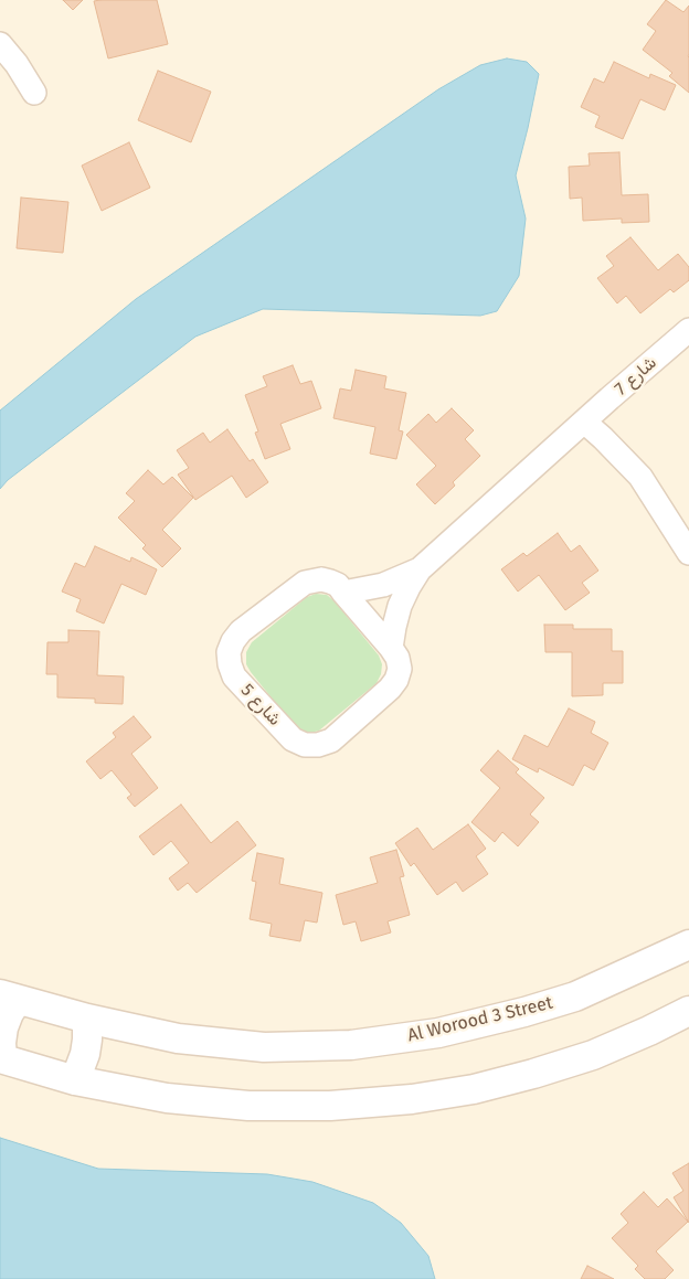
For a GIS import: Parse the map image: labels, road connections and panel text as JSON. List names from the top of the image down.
{
  "streets": {
    "street": ["شارع 7", "شارع 5", "Al Worood 3 Street"]
  },
  "crossings": [
    ["شارع 7", "شارع 5"]
  ]
}
